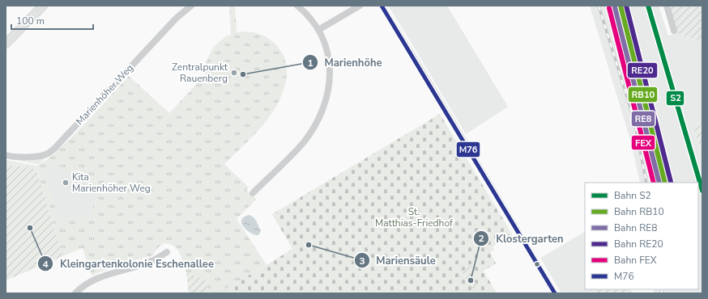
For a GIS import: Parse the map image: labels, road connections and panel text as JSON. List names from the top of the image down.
{
  "streets": {
    "street": ["Marienhöher Weg"]
  },
  "parks": ["St. Matthias-Friedhof"],
  "places": [
    "Zentralpunkt Rauenberg",
    "Marienhöhe",
    "Kita Marienhöher Weg",
    "Kleingartenkolonie Eschenallee",
    "Mariensäule",
    "Klostergarten"
  ],
  "lines": [
    "rail line S2",
    "rail line RB10",
    "rail line RE20",
    "transit line M76",
    "rail line RE8",
    "rail line FEX"
  ],
  "legend": [
    "Bahn S2",
    "Bahn RB10",
    "Bahn RE8",
    "Bahn RE20",
    "Bahn FEX",
    "M76"
  ],
  "scale_bar": "100 m"
}
